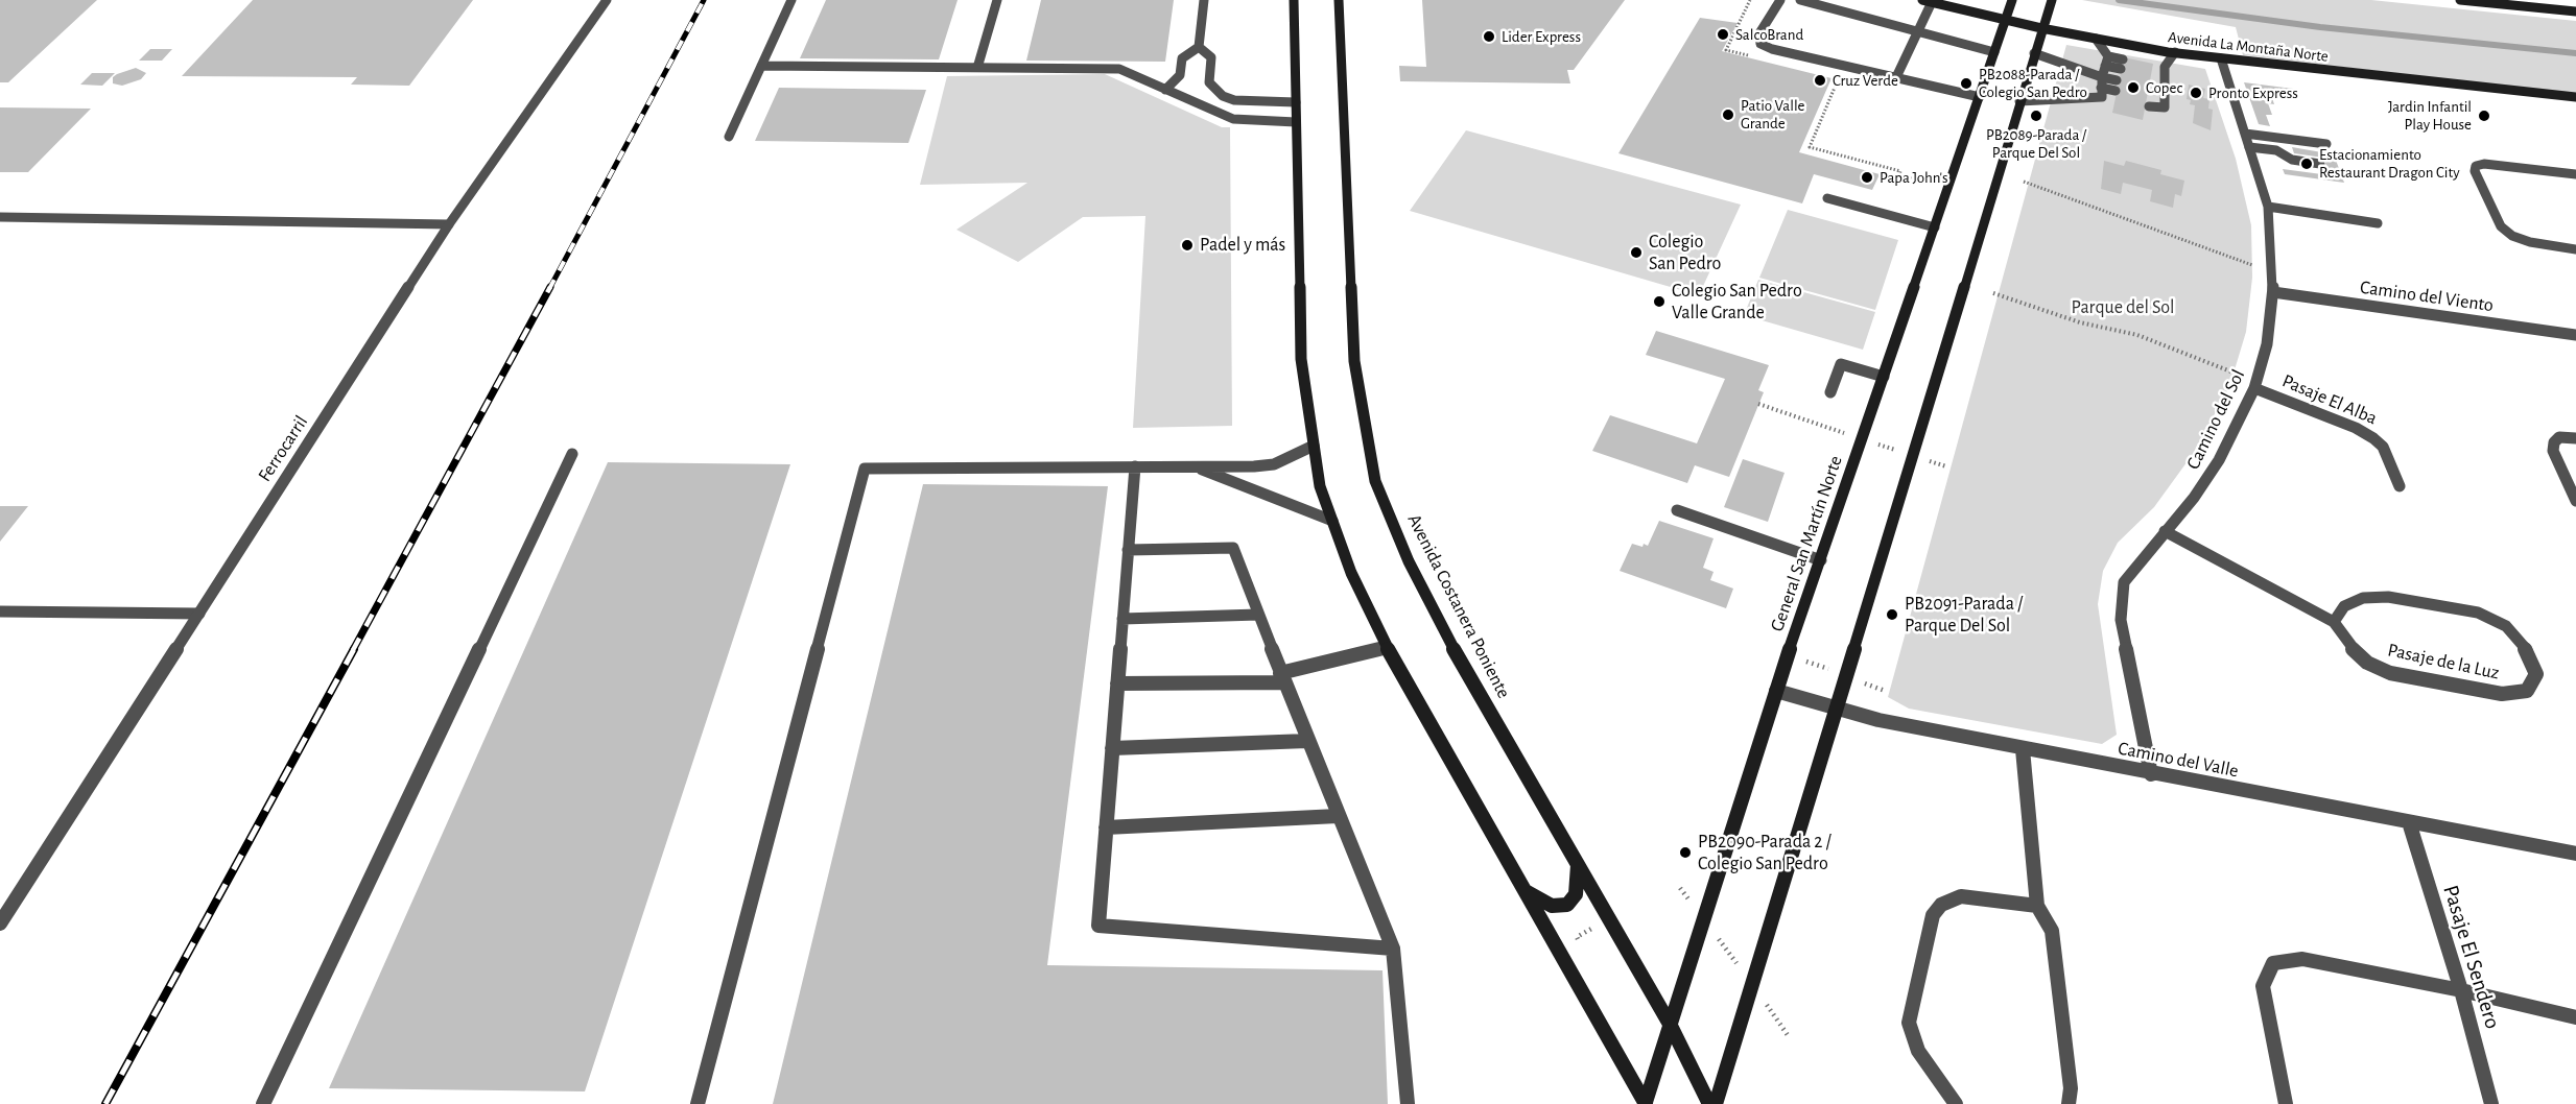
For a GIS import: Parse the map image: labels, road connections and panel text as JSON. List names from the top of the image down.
{
  "streets": {
    "street": [
      "Avenida La Montaña Norte",
      "Camino del Viento",
      "Pasaje El Alba",
      "Camino del Sol",
      "Ferrocarril",
      "General San Martín Norte",
      "Avenida Costanera Poniente",
      "Pasaje de la Luz",
      "Camino del Valle",
      "Pasaje El Sendero"
    ]
  },
  "crossings": [
    ["Avenida La Montaña Norte", "Camino del Sol"],
    ["Avenida La Montaña Norte", "General San Martín Norte"],
    ["Camino del Viento", "Camino del Sol"],
    ["Pasaje El Alba", "Camino del Sol"],
    ["Camino del Sol", "Pasaje de la Luz"],
    ["Camino del Sol", "Camino del Valle"],
    ["General San Martín Norte", "Avenida Costanera Poniente"],
    ["General San Martín Norte", "Camino del Valle"],
    ["Camino del Valle", "Pasaje El Sendero"]
  ],
  "parks": ["Parque del Sol"],
  "places": [
    "SalcoBrand",
    "Lider Express",
    "Cruz Verde",
    "PB2088-Parada / Colegio San Pedro",
    "Copec",
    "Pronto Express",
    "Patio Valle Grande",
    "PB2089-Parada / Parque Del Sol",
    "Jardin Infantil Play House",
    "Estacionamiento Restaurant Dragon City",
    "Papa John's",
    "Padel y más",
    "Colegio San Pedro",
    "Colegio San Pedro Valle Grande",
    "PB2091-Parada / Parque Del Sol",
    "PB2090-Parada 2 / Colegio San Pedro"
  ]
}
